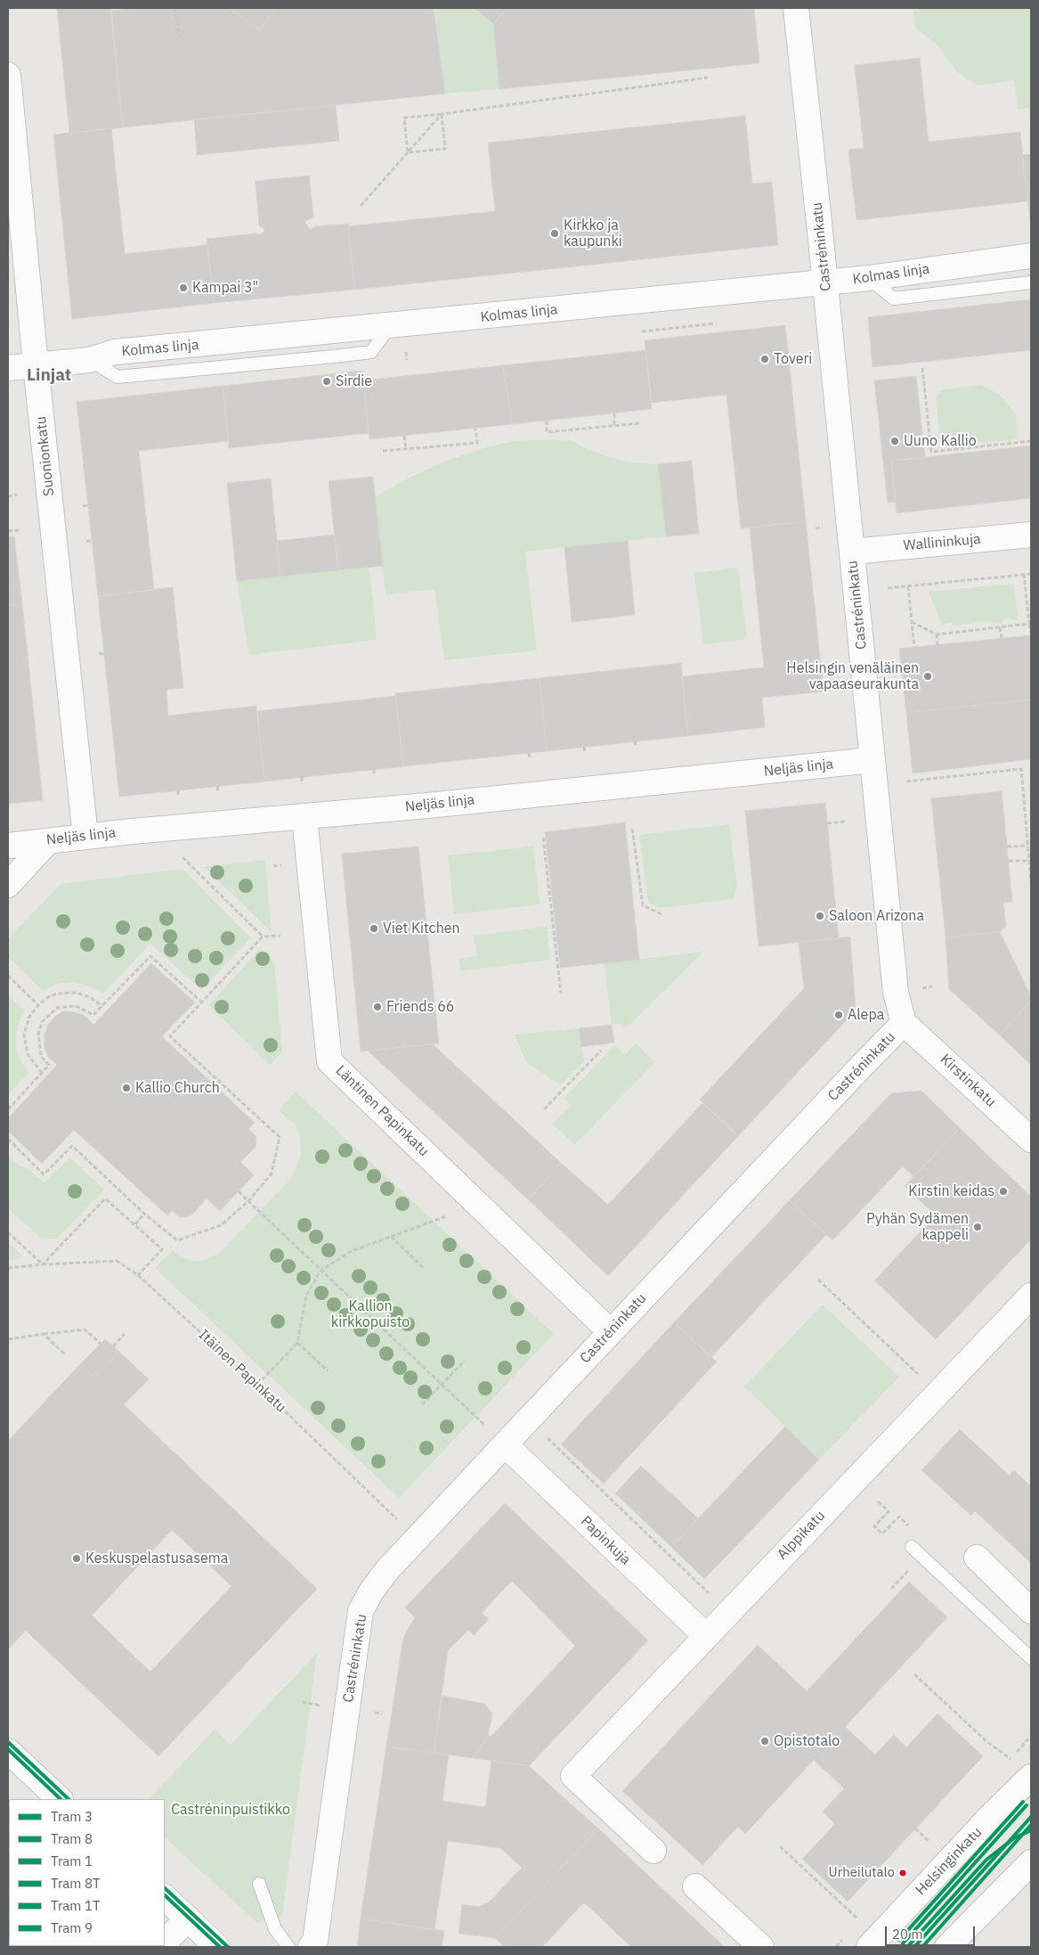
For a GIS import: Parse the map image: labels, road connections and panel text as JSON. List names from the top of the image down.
{
  "streets": {
    "street": [
      "Castréninkatu",
      "Kolmas linja",
      "Suonionkatu",
      "Wallininkuja",
      "Neljäs linja",
      "Kirstinkatu",
      "Läntinen Papinkatu",
      "Alppikatu",
      "Papinkuja",
      "Helsinginkatu"
    ],
    "path": ["Itäinen Papinkatu"]
  },
  "crossings": [
    ["Castréninkatu", "Kolmas linja"],
    ["Castréninkatu", "Wallininkuja"],
    ["Castréninkatu", "Neljäs linja"],
    ["Castréninkatu", "Kirstinkatu"],
    ["Castréninkatu", "Läntinen Papinkatu"],
    ["Castréninkatu", "Itäinen Papinkatu"],
    ["Castréninkatu", "Papinkuja"],
    ["Kolmas linja", "Suonionkatu"],
    ["Suonionkatu", "Neljäs linja"],
    ["Neljäs linja", "Läntinen Papinkatu"],
    ["Alppikatu", "Papinkuja"]
  ],
  "districts": ["Linjat"],
  "parks": ["Kallion kirkkopuisto", "Castréninpuistikko"],
  "places": [
    "Kirkko ja kaupunki",
    "Kampai 3\"",
    "Toveri",
    "Sirdie",
    "Uuno Kallio",
    "Helsingin venäläinen vapaaseurakunta",
    "Saloon Arizona",
    "Viet Kitchen",
    "Friends 66",
    "Alepa",
    "Kallio Church",
    "Kirstin keidas",
    "Pyhän Sydämen kappeli",
    "Keskuspelastusasema",
    "Opistotalo",
    "Urheilutalo"
  ],
  "lines": [
    "tram line 3",
    "tram line 9",
    "tram line 1T",
    "tram line 1",
    "tram line 8",
    "tram line 8T"
  ],
  "legend": [
    "Tram 3",
    "Tram 8",
    "Tram 1",
    "Tram 8T",
    "Tram 1T",
    "Tram 9"
  ],
  "scale_bar": "20 m"
}
